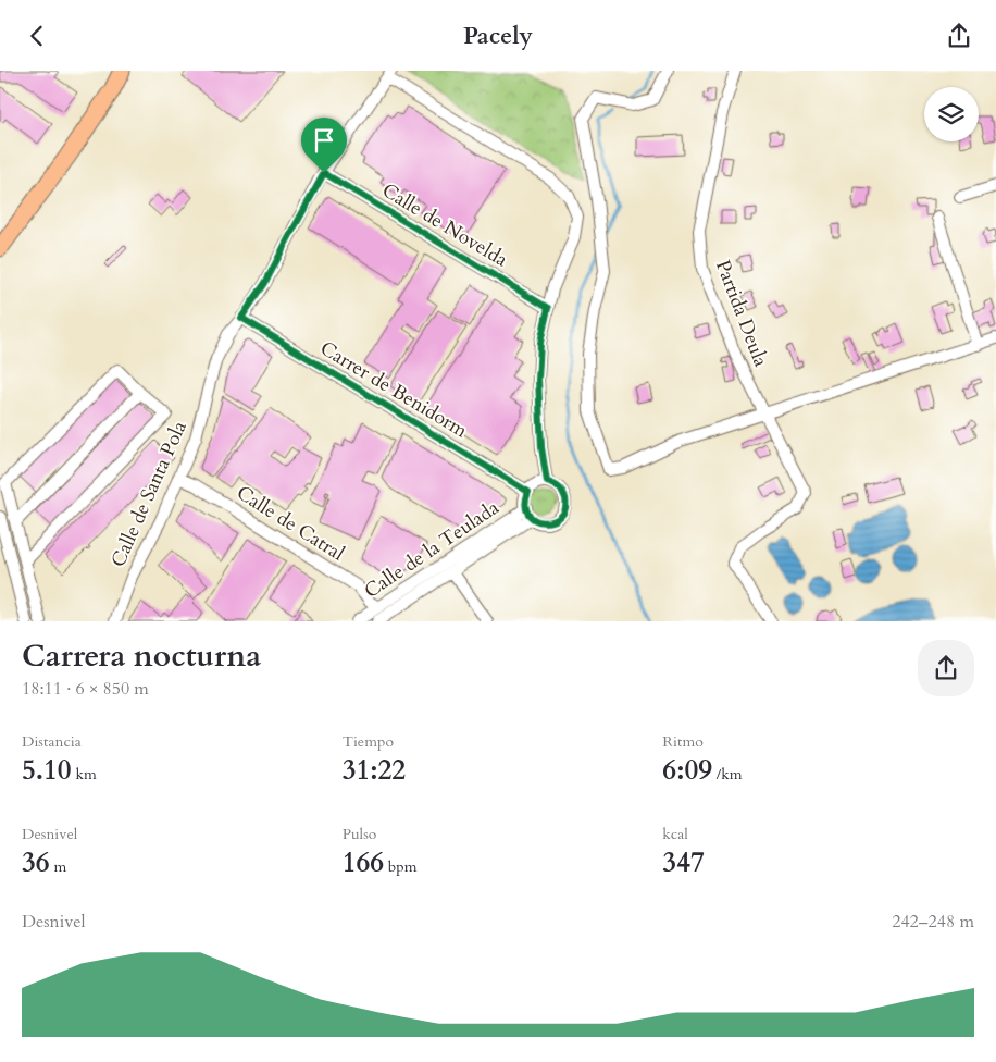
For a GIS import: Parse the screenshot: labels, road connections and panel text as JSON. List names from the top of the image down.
{
  "streets": {
    "street": [
      "Calle de Novelda",
      "Partida Deula",
      "Carrer de Benidorm",
      "Calle de Santa Pola",
      "Calle de Catral",
      "Calle de la Teulada"
    ]
  },
  "crossings": [
    ["Calle de Novelda", "Calle de Santa Pola"],
    ["Carrer de Benidorm", "Calle de Santa Pola"],
    ["Carrer de Benidorm", "Calle de la Teulada"],
    ["Calle de Santa Pola", "Calle de Catral"],
    ["Calle de Catral", "Calle de la Teulada"]
  ],
  "page": {
    "header": "Pacely",
    "heading": ["Carrera nocturna", "18:11 · 6 × 850 m"],
    "stats": [
      ["Distancia", "5.10 km"],
      ["Tiempo", "31:22"],
      ["Ritmo", "6:09 /km"],
      ["Desnivel", "36 m"],
      ["Pulso", "166 bpm"],
      ["kcal", "347"]
    ],
    "chart": ["Desnivel", "242–248 m"]
  }
}
